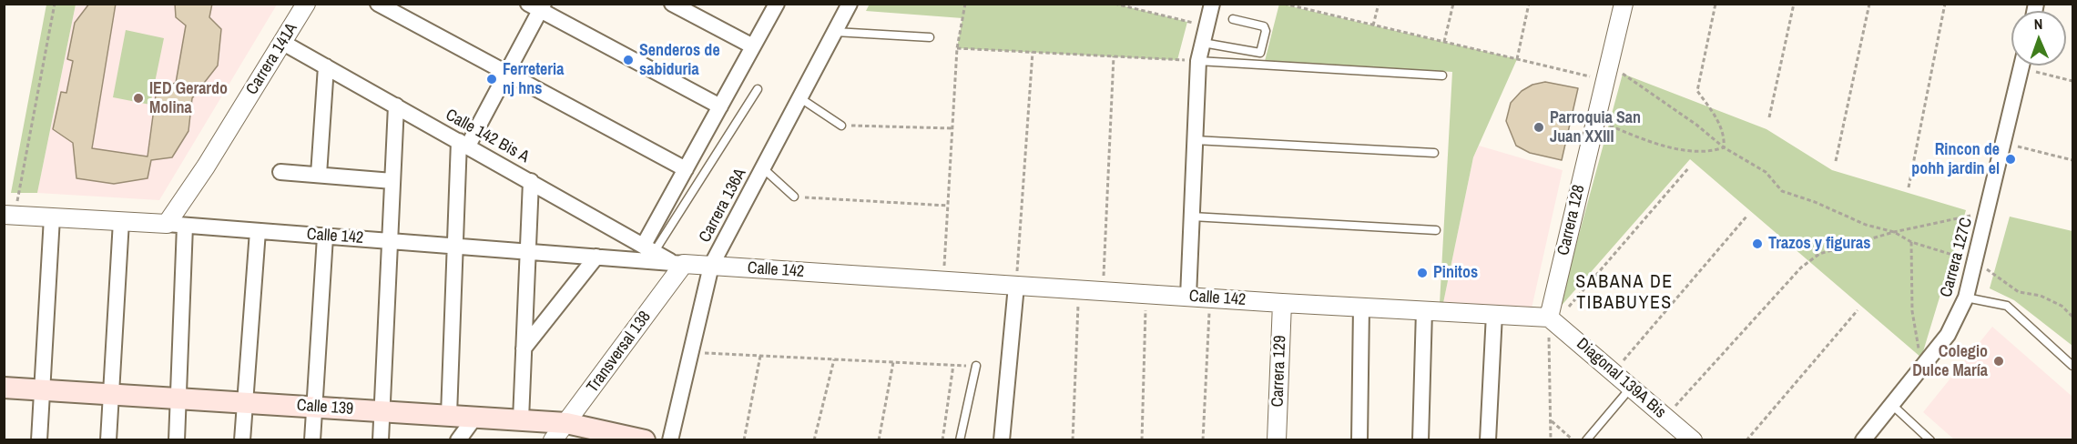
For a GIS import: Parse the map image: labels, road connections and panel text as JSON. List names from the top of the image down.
{
  "streets": {
    "main road": ["Calle 139"],
    "street": [
      "Carrera 141A",
      "Calle 142 Bis A",
      "Carrera 136A",
      "Carrera 128",
      "Calle 142",
      "Carrera 127C",
      "Transversal 138",
      "Carrera 129",
      "Diagonal 139A Bis"
    ]
  },
  "crossings": [
    ["Carrera 141A", "Calle 142 Bis A"],
    ["Carrera 141A", "Calle 142"],
    ["Calle 142 Bis A", "Calle 142"],
    ["Calle 142 Bis A", "Transversal 138"],
    ["Carrera 136A", "Calle 142"],
    ["Carrera 128", "Calle 142"],
    ["Carrera 128", "Diagonal 139A Bis"],
    ["Calle 142", "Transversal 138"],
    ["Calle 142", "Carrera 129"],
    ["Calle 142", "Diagonal 139A Bis"],
    ["Transversal 138", "Calle 139"]
  ],
  "districts": ["SABANA DE TIBABUYES"],
  "places": [
    "Senderos de sabiduria",
    "Ferreteria nj hns",
    "IED Gerardo Molina",
    "Parroquia San Juan XXIII",
    "Rincon de pohh jardin el",
    "Trazos y figuras",
    "Pinitos",
    "Colegio Dulce María"
  ],
  "north": "top"
}
